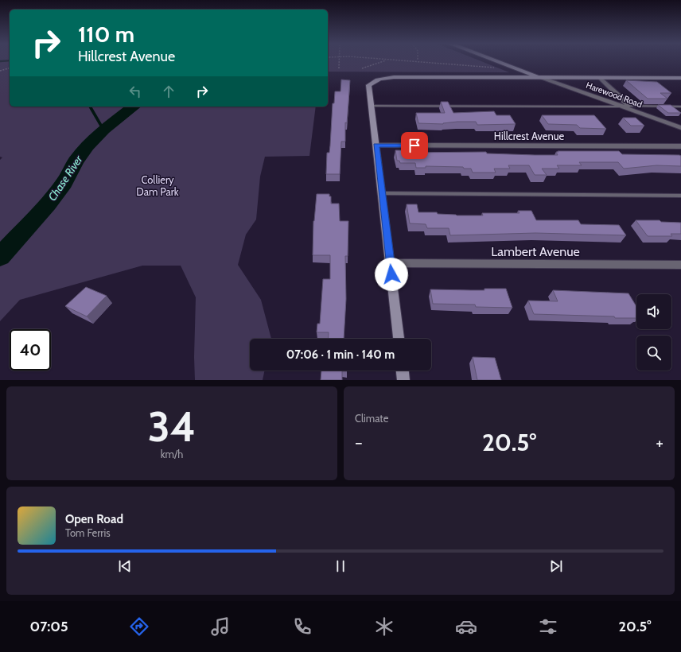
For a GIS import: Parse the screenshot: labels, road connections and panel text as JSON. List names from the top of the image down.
{
  "streets": {
    "street": ["Harewood Road", "Hillcrest Avenue", "Lambert Avenue"]
  },
  "water": ["Chase River"],
  "parks": ["Colliery Dam Park"],
  "page": {
    "turn": ["110 m", "Hillcrest Avenue"],
    "limit": "40",
    "trip": "07:06 · 1 min · 140 m",
    "tile": [
      ["34", "km/h"],
      "Climate"
    ],
    "heat": ["−", "20.5°", "+"],
    "song": ["Open Road", "Tom Ferris"],
    "tabs": ["07:05", "20.5°"]
  }
}
